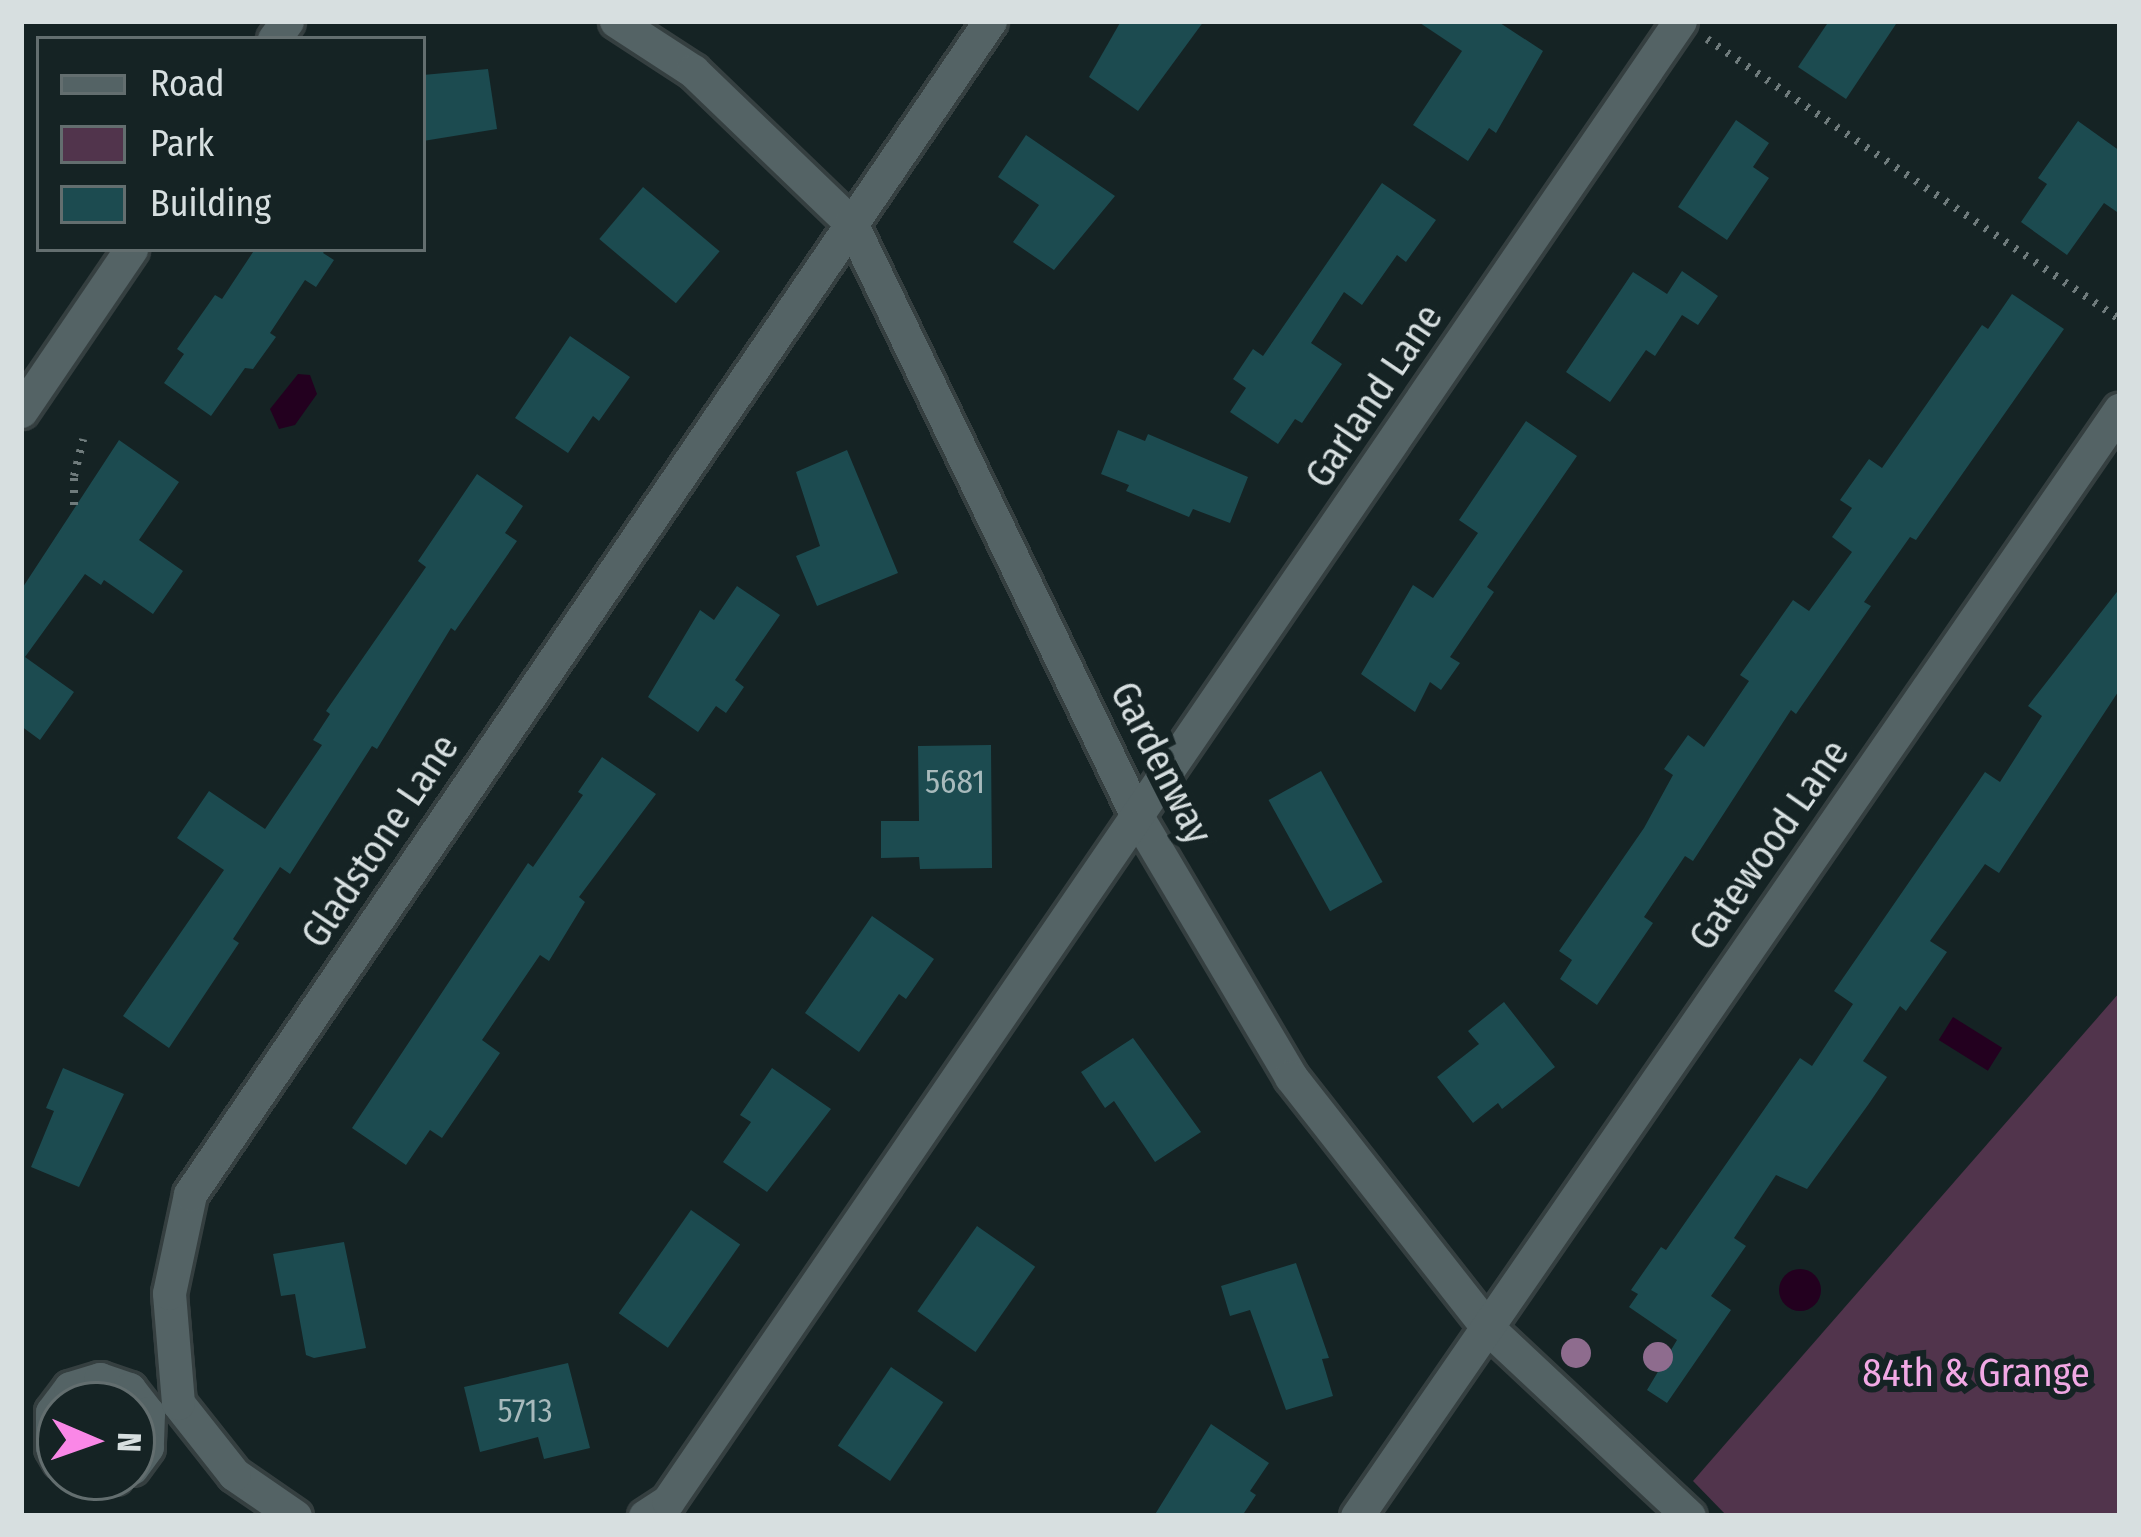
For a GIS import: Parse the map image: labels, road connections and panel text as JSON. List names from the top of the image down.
{
  "streets": {
    "street": [
      "Garland Lane",
      "Gardenway",
      "Gladstone Lane",
      "Gatewood Lane"
    ]
  },
  "crossings": [
    ["Garland Lane", "Gardenway"],
    ["Gardenway", "Gladstone Lane"],
    ["Gardenway", "Gatewood Lane"]
  ],
  "parks": ["84th & Grange"],
  "house_numbers": ["5681", "5713"],
  "legend": ["Road", "Park", "Building"],
  "north": "right"
}
